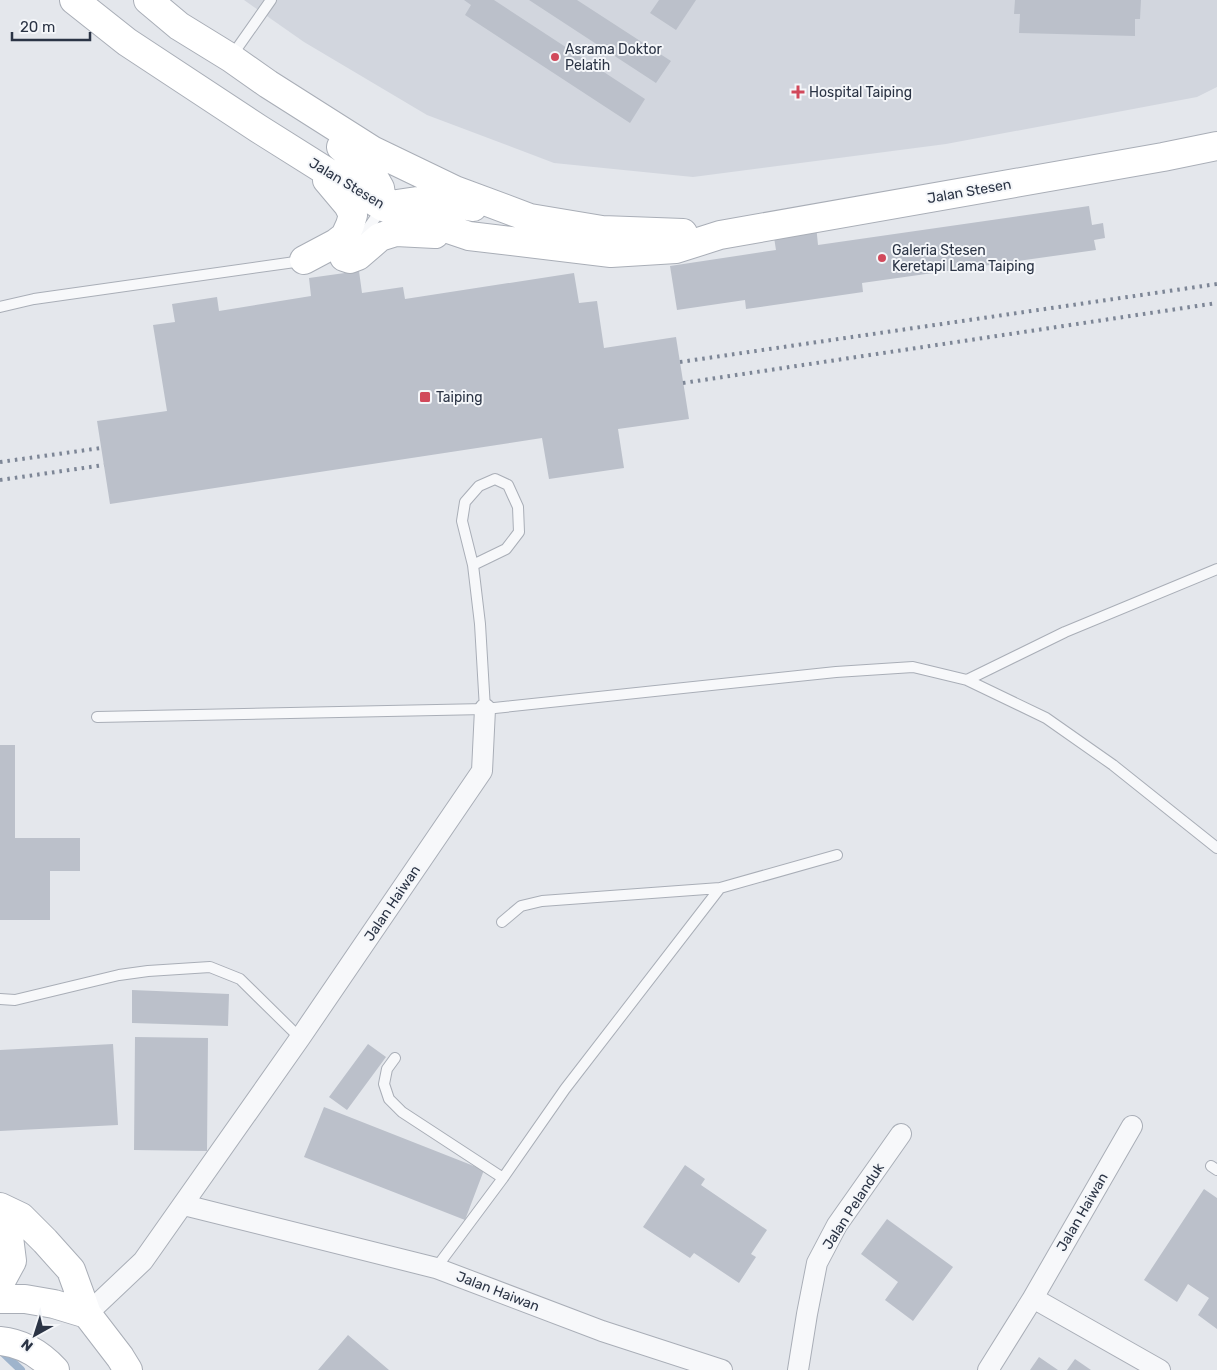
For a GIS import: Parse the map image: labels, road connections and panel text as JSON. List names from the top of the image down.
{
  "streets": {
    "main road": ["Jalan Stesen"],
    "street": ["Jalan Haiwan", "Jalan Pelanduk"]
  },
  "places": {
    "other": ["Asrama Doktor Pelatih", "Galeria Stesen Keretapi Lama Taiping"],
    "health": ["Hospital Taiping"],
    "transit": ["Taiping"]
  },
  "scale_bar": "20 m",
  "north": "bottom left"
}
